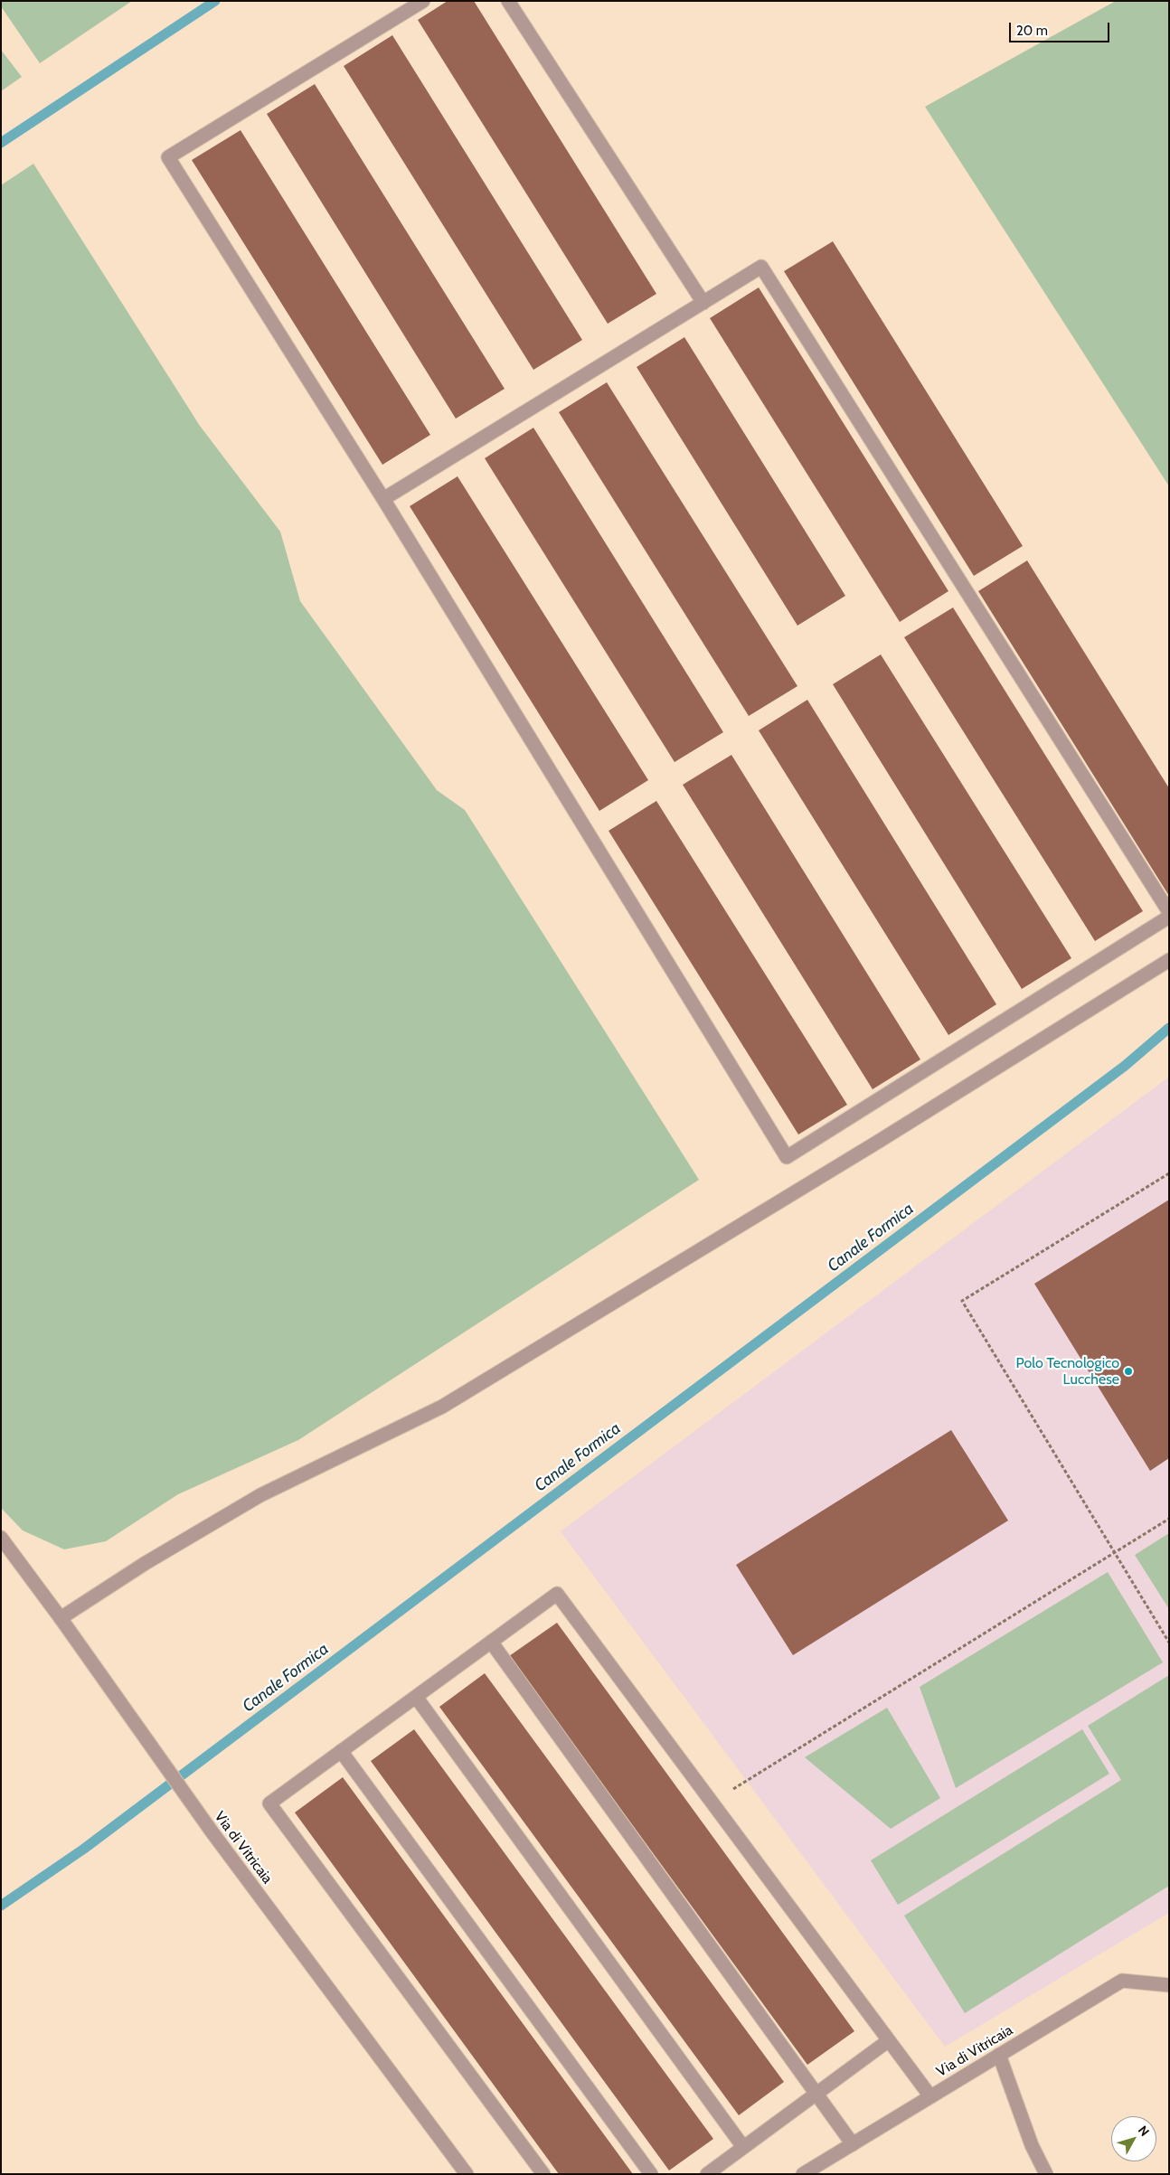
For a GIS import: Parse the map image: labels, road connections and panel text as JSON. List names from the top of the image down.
{
  "streets": {
    "street": ["Via di Vitricaia"]
  },
  "water": ["Canale Formica"],
  "places": ["Polo Tecnologico Lucchese"],
  "scale_bar": "20 m",
  "north": "top right"
}
